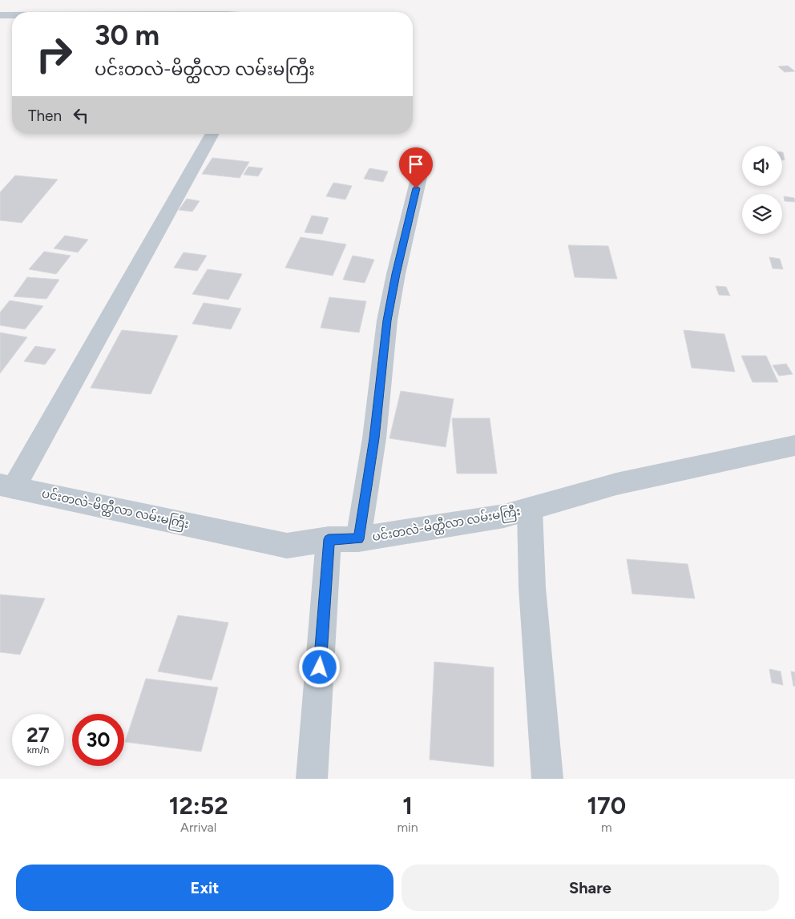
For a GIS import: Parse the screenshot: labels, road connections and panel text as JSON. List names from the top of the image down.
{
  "streets": {
    "street": ["ပင်းတလဲ-မိတ္ထီလာ လမ်းမကြီး"]
  },
  "page": {
    "turn": ["30 m", "ပင်းတလဲ-မိတ္ထီလာ လမ်းမကြီး"],
    "then": "Then",
    "speed": "27 km/h",
    "limit": "30",
    "eta": [
      "12:52",
      "Arrival",
      "1",
      "min",
      "170",
      "m"
    ],
    "buttons": ["Exit", "Share"]
  }
}
